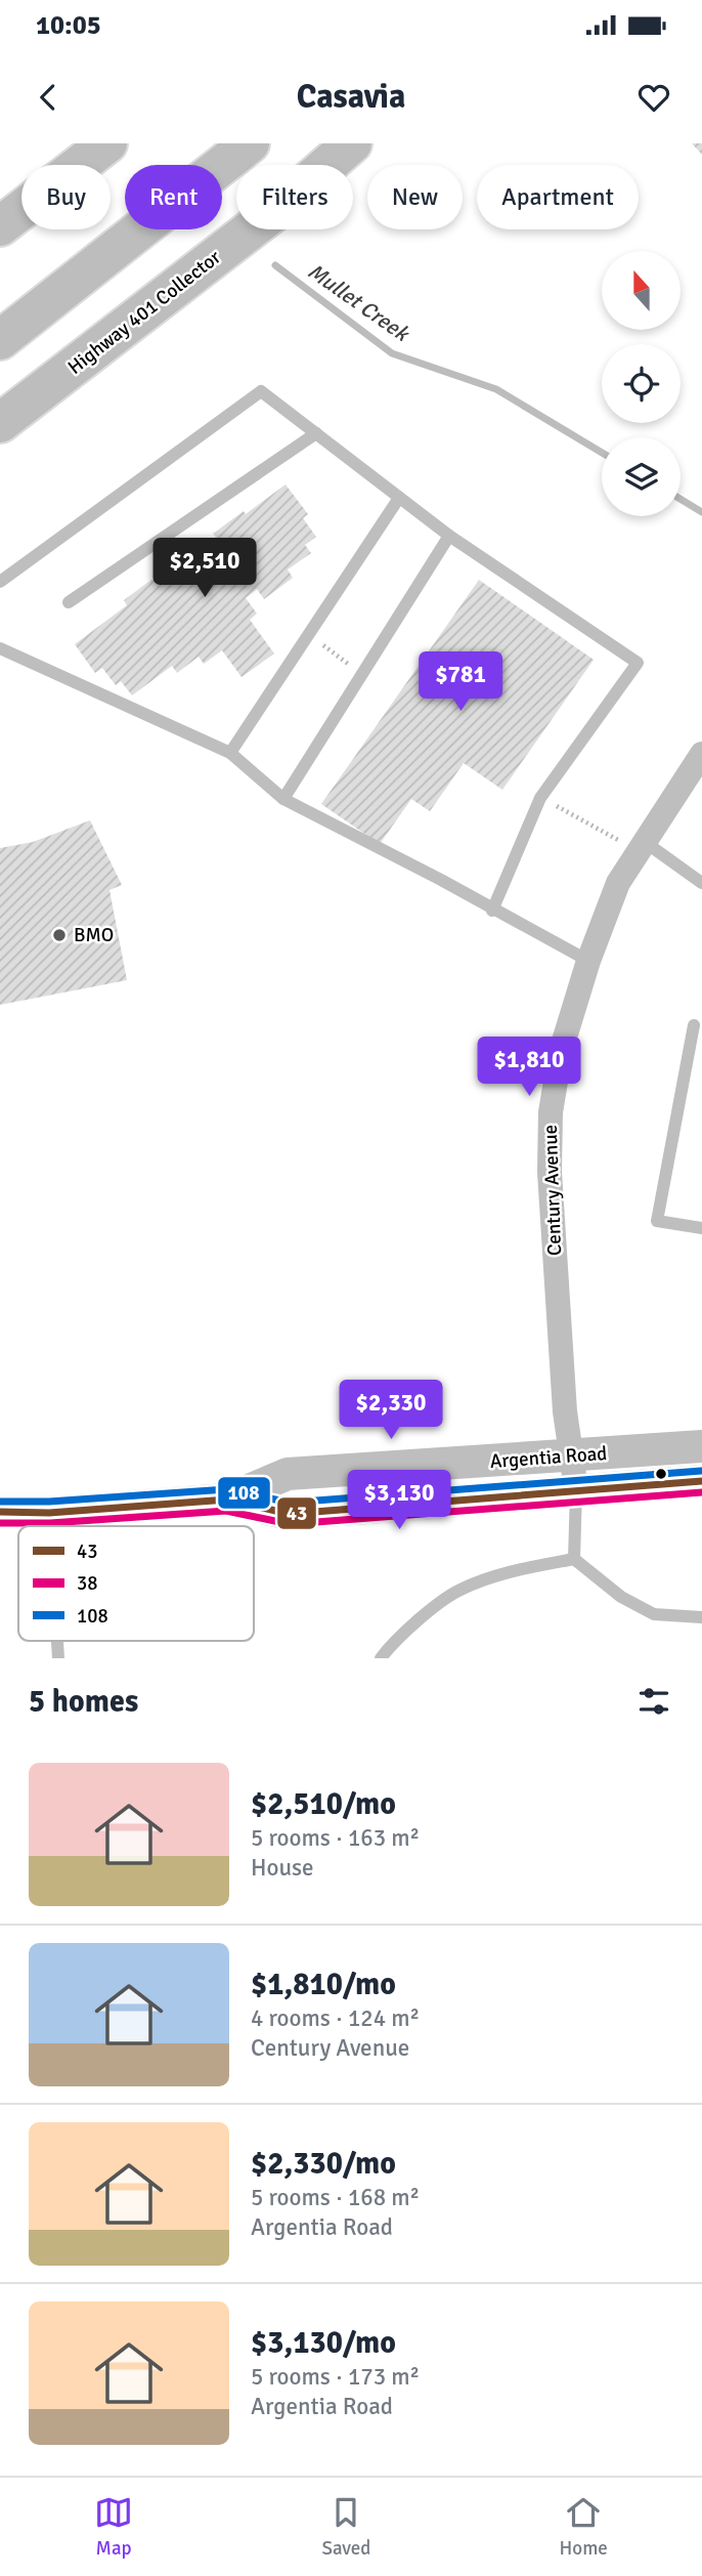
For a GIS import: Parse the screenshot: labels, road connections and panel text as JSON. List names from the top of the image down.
{
  "streets": {
    "highway": ["Highway 401 Collector"],
    "street": ["Century Avenue", "Argentia Road"]
  },
  "crossings": [
    ["Century Avenue", "Argentia Road"]
  ],
  "water": ["Mullet Creek"],
  "places": ["BMO"],
  "lines": ["transit line 108", "transit line 43", "transit line 38"],
  "legend": ["43", "38", "108"],
  "north": "top",
  "page": {
    "status": "10:05",
    "header": "Casavia",
    "chip": [
      "Buy",
      "Rent",
      "Filters",
      "New",
      "Apartment"
    ],
    "price": [
      "$2,510",
      "$781",
      "$1,810",
      "$2,330",
      "$3,130"
    ],
    "heading": "5 homes",
    "list": [
      {
        "name": "$2,510/mo",
        "note": "5 rooms · 163 m² · House"
      },
      {
        "name": "$1,810/mo",
        "note": "4 rooms · 124 m² · Century Avenue"
      },
      {
        "name": "$2,330/mo",
        "note": "5 rooms · 168 m² · Argentia Road"
      },
      {
        "name": "$3,130/mo",
        "note": "5 rooms · 173 m² · Argentia Road"
      }
    ],
    "tabs": ["Map", "Saved", "Home"]
  }
}
